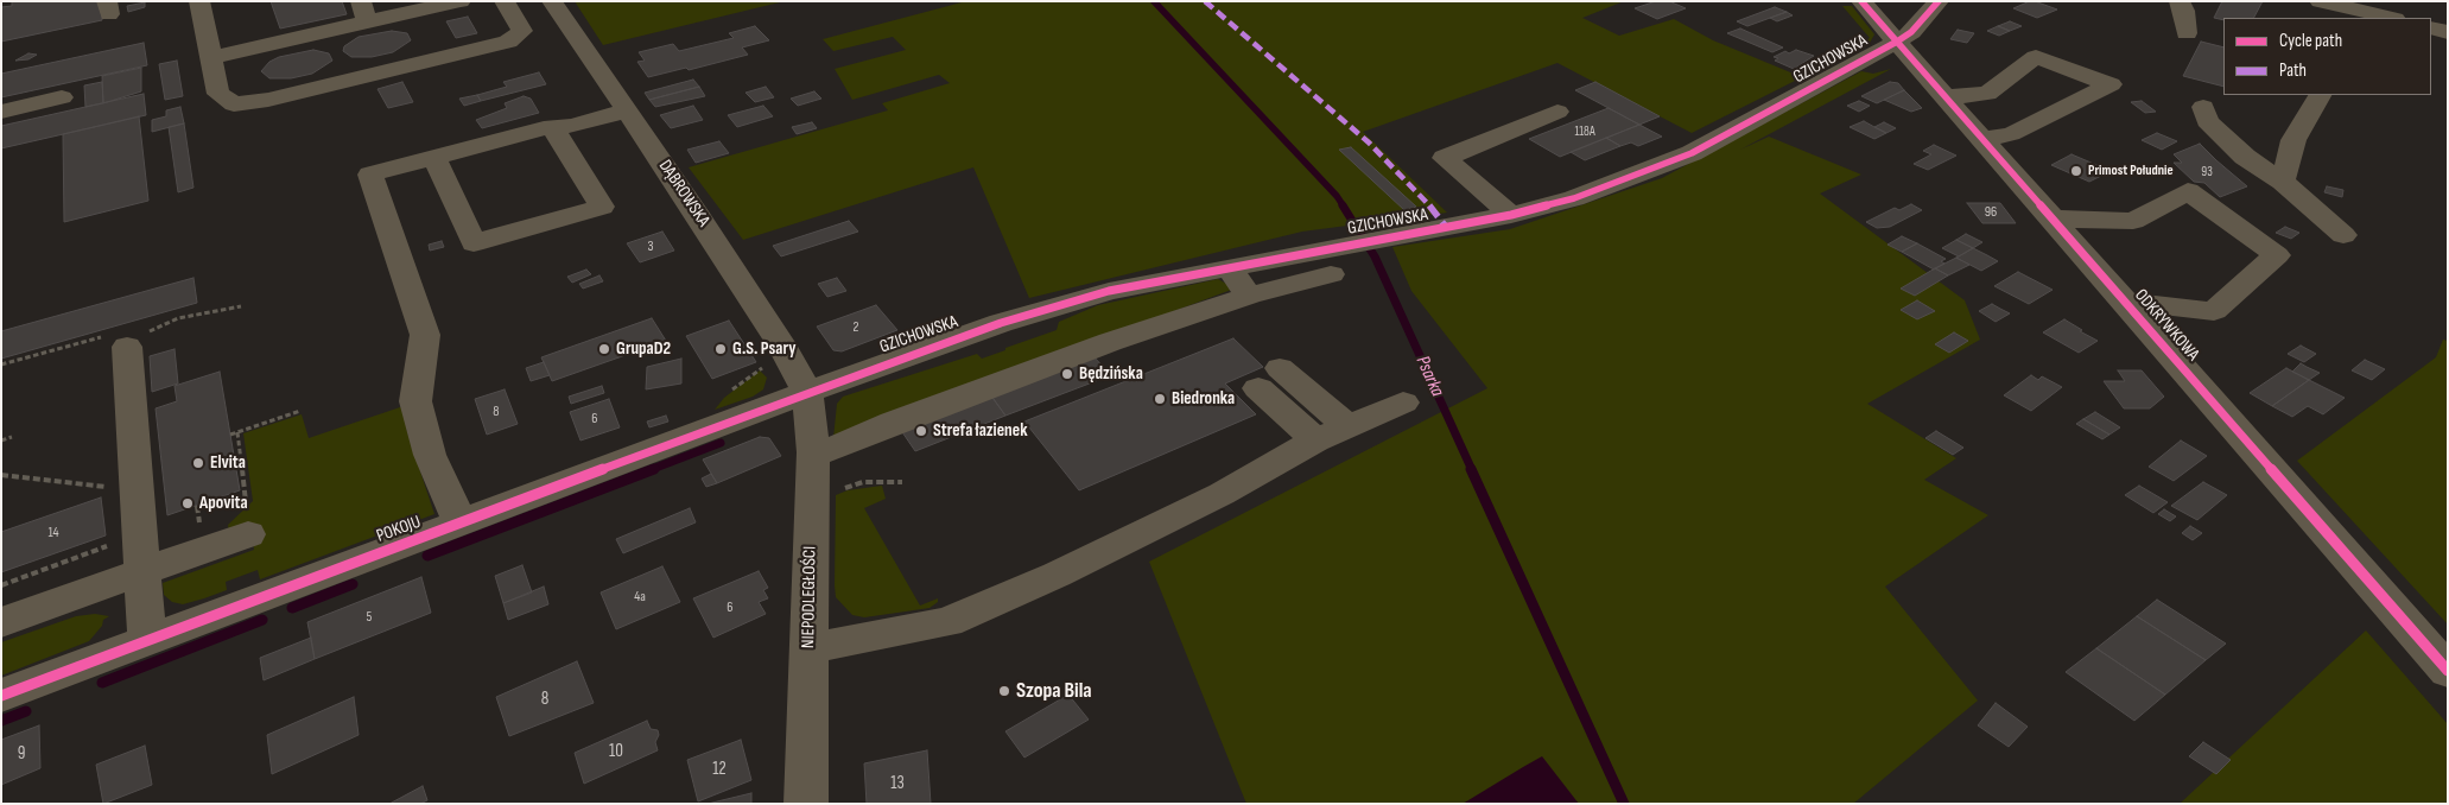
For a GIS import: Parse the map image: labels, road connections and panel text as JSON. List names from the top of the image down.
{
  "streets": {
    "street": [
      "GZICHOWSKA",
      "DĄBROWSKA",
      "ODKRYWKOWA",
      "POKOJU",
      "NIEPODLEGŁOŚCI"
    ]
  },
  "crossings": [
    ["GZICHOWSKA", "DĄBROWSKA"],
    ["GZICHOWSKA", "ODKRYWKOWA"],
    ["GZICHOWSKA", "POKOJU"],
    ["GZICHOWSKA", "NIEPODLEGŁOŚCI"],
    ["DĄBROWSKA", "POKOJU"],
    ["DĄBROWSKA", "NIEPODLEGŁOŚCI"],
    ["POKOJU", "NIEPODLEGŁOŚCI"]
  ],
  "water": ["Psarka"],
  "places": [
    "Primost Południe",
    "GrupaD2",
    "G.S. Psary",
    "Będzińska",
    "Biedronka",
    "Strefa łazienek",
    "Elvita",
    "Apovita",
    "Szopa Bila"
  ],
  "house_numbers": [
    "118A",
    "93",
    "96",
    "3",
    "2",
    "8",
    "6",
    "14",
    "4a",
    "6",
    "5",
    "8",
    "10",
    "9",
    "12",
    "13"
  ],
  "legend": ["Cycle path", "Path"]
}
